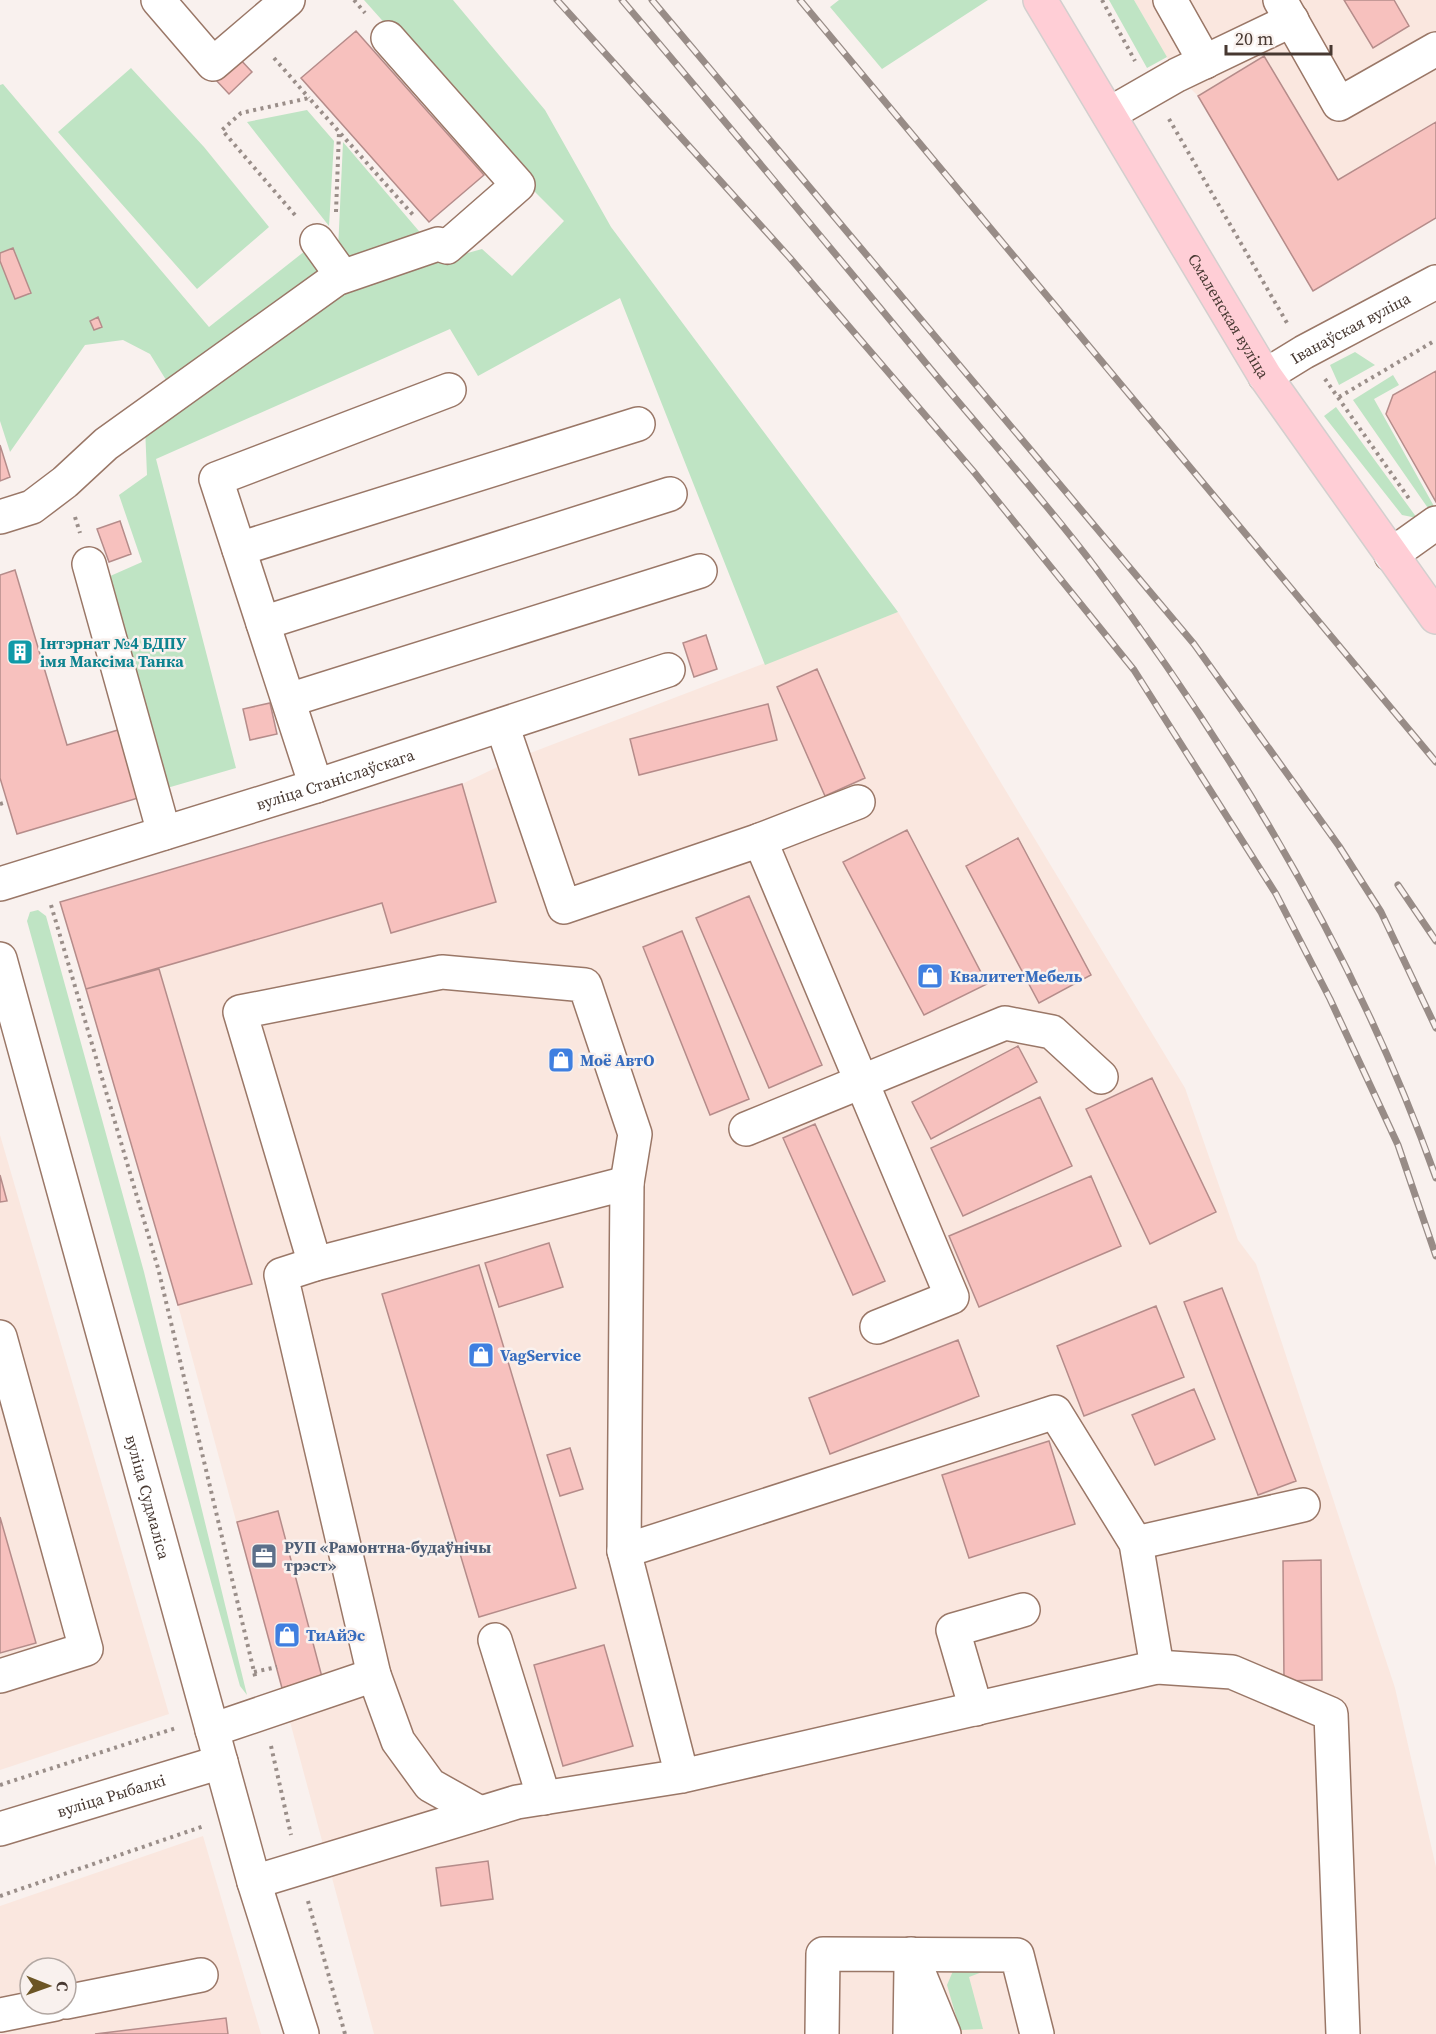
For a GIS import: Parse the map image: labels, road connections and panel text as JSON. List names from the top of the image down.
{
  "streets": {
    "main road": ["Смаленская вуліца"],
    "street": [
      "Іванаўская вуліца",
      "вуліца Станіслаўскага",
      "вуліца Судмаліса",
      "вуліца Рыбалкі"
    ]
  },
  "crossings": [
    ["Смаленская вуліца", "Іванаўская вуліца"],
    ["вуліца Судмаліса", "вуліца Рыбалкі"]
  ],
  "places": {
    "building": ["Інтэрнат №4 БДПУ імя Максіма Танка"],
    "shop": [
      "КвалитетМебель",
      "Моё АвтО",
      "VagService",
      "ТиАйЭс"
    ],
    "office": ["РУП «Рамонтна-будаўнічы трэст»"]
  },
  "scale_bar": "20 m",
  "north": "right"
}
